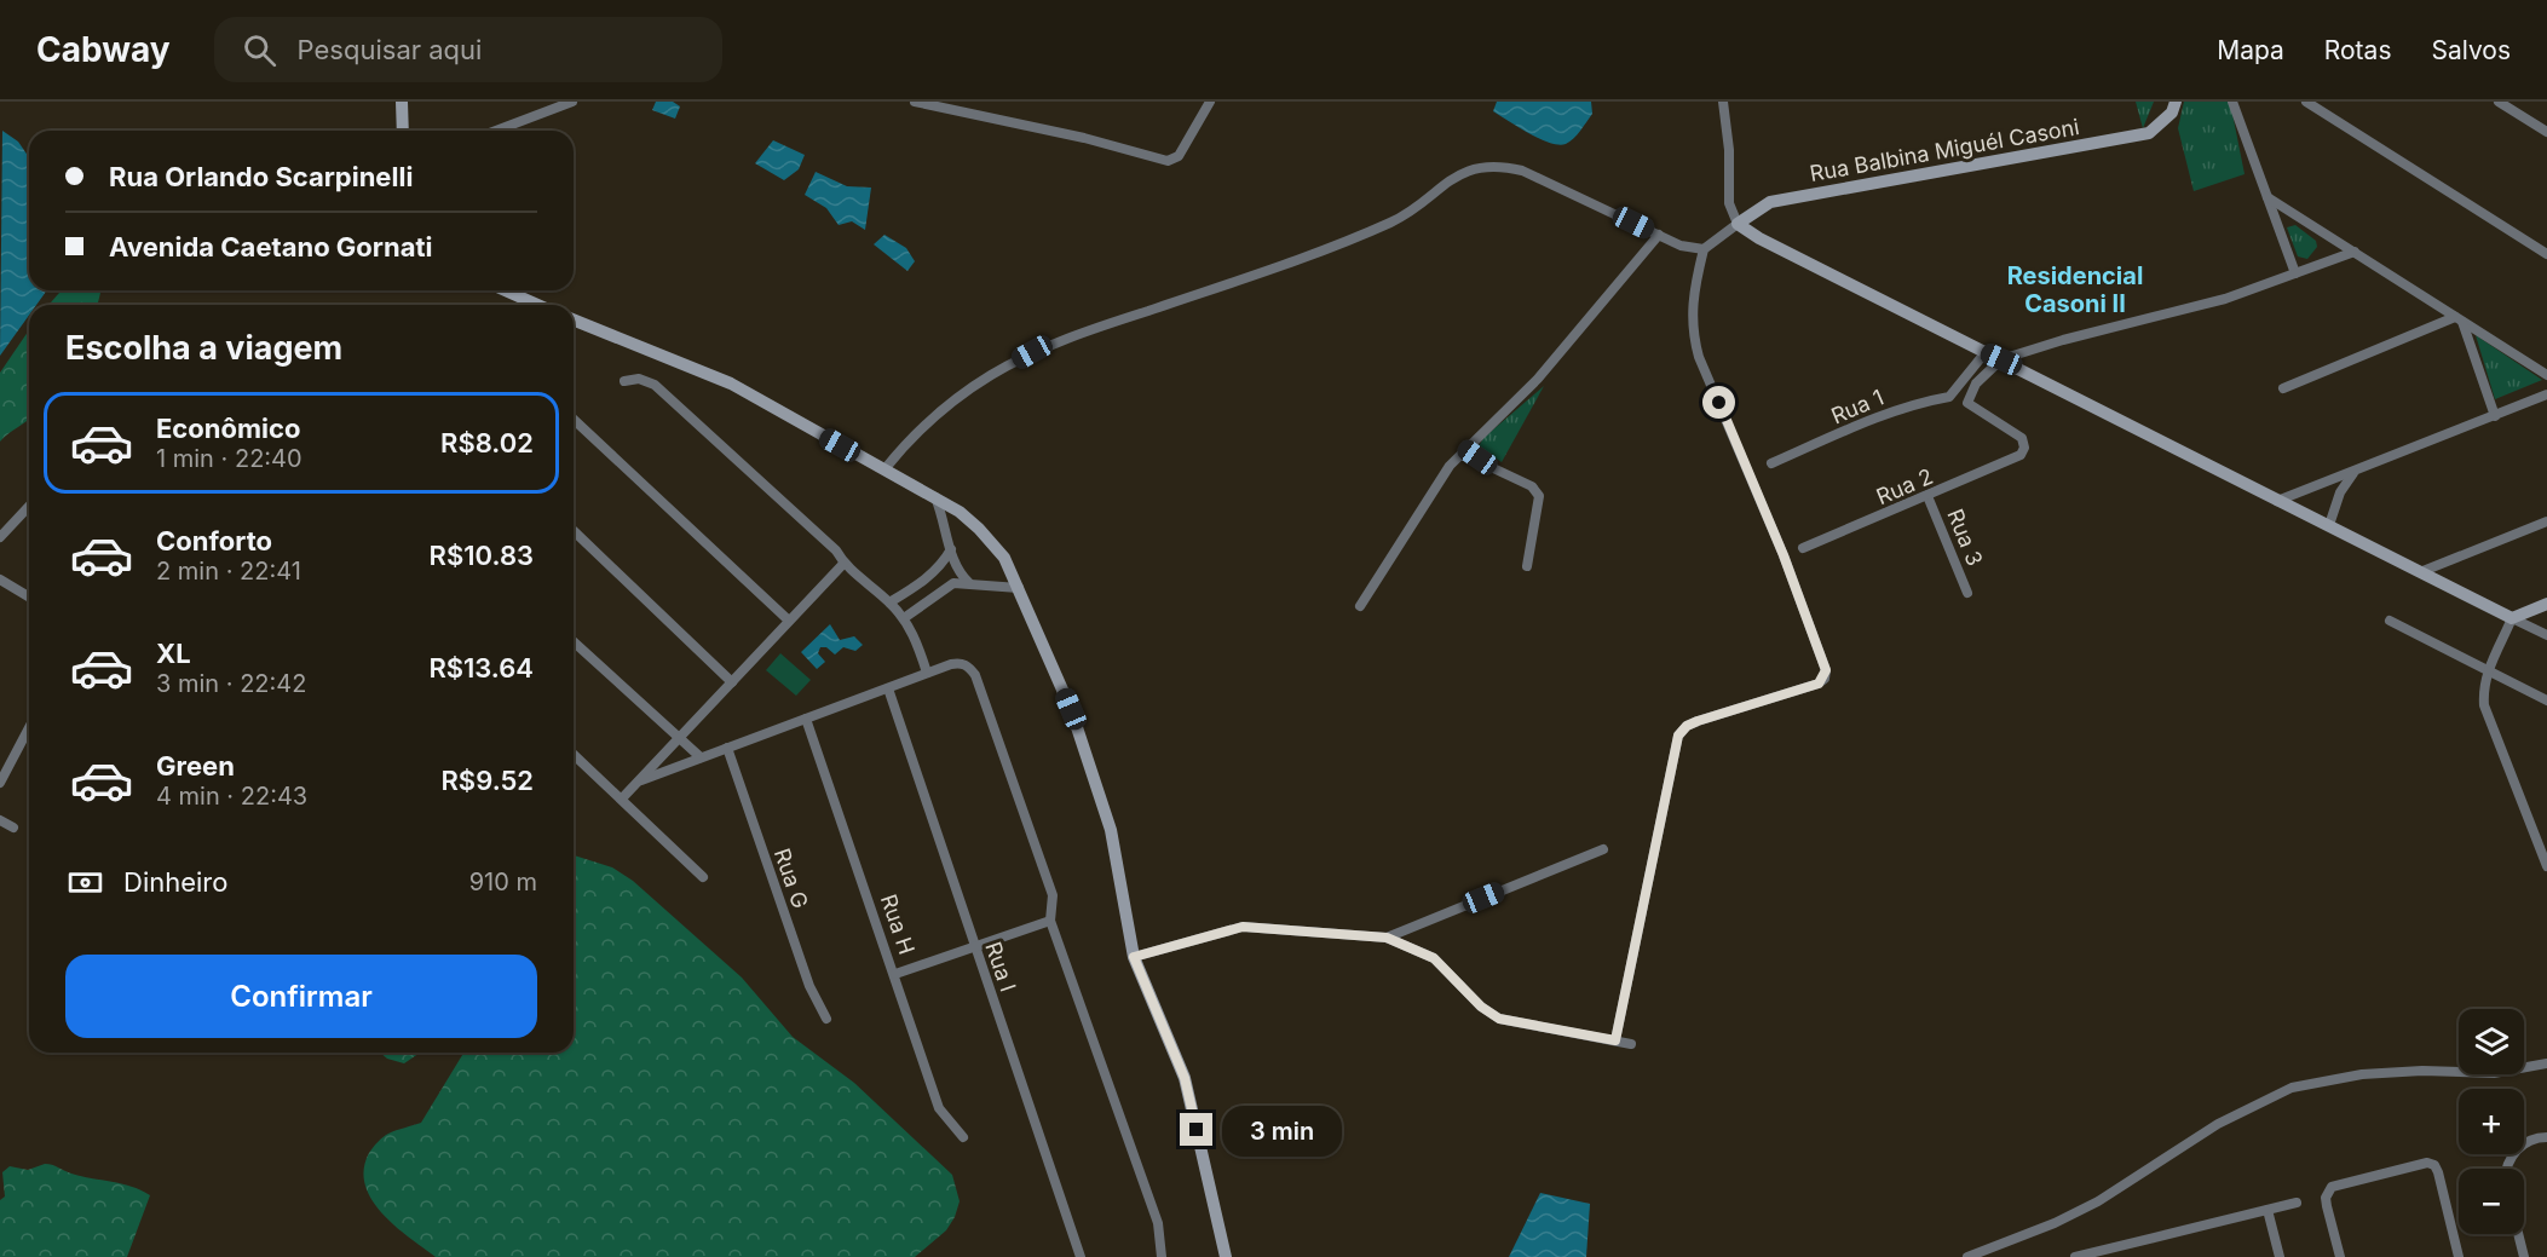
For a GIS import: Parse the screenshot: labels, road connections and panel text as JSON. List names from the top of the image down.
{
  "streets": {
    "street": [
      "Rua Balbina Miguél Casoni",
      "Rua 1",
      "Rua 2",
      "Rua 3",
      "Rua G",
      "Rua H",
      "Rua I"
    ]
  },
  "crossings": [
    ["Rua 2", "Rua 3"]
  ],
  "districts": ["Residencial Casoni II"],
  "page": {
    "header": "Cabway",
    "search": "Pesquisar aqui",
    "nav": ["Mapa", "Rotas", "Salvos"],
    "banner": ["Rua Orlando Scarpinelli", "Avenida Caetano Gornati"],
    "heading": "Escolha a viagem",
    "list": [
      {
        "name": "Econômico",
        "note": "1 min · 22:40",
        "value": "R$8.02"
      },
      {
        "name": "Conforto",
        "note": "2 min · 22:41",
        "value": "R$10.83"
      },
      {
        "name": "XL",
        "note": "3 min · 22:42",
        "value": "R$13.64"
      },
      {
        "name": "Green",
        "note": "4 min · 22:43",
        "value": "R$9.52"
      }
    ],
    "pay": ["Dinheiro", "910 m"],
    "buttons": "Confirmar",
    "map_buttons": ["+", "−"],
    "bubble": "3 min"
  }
}
